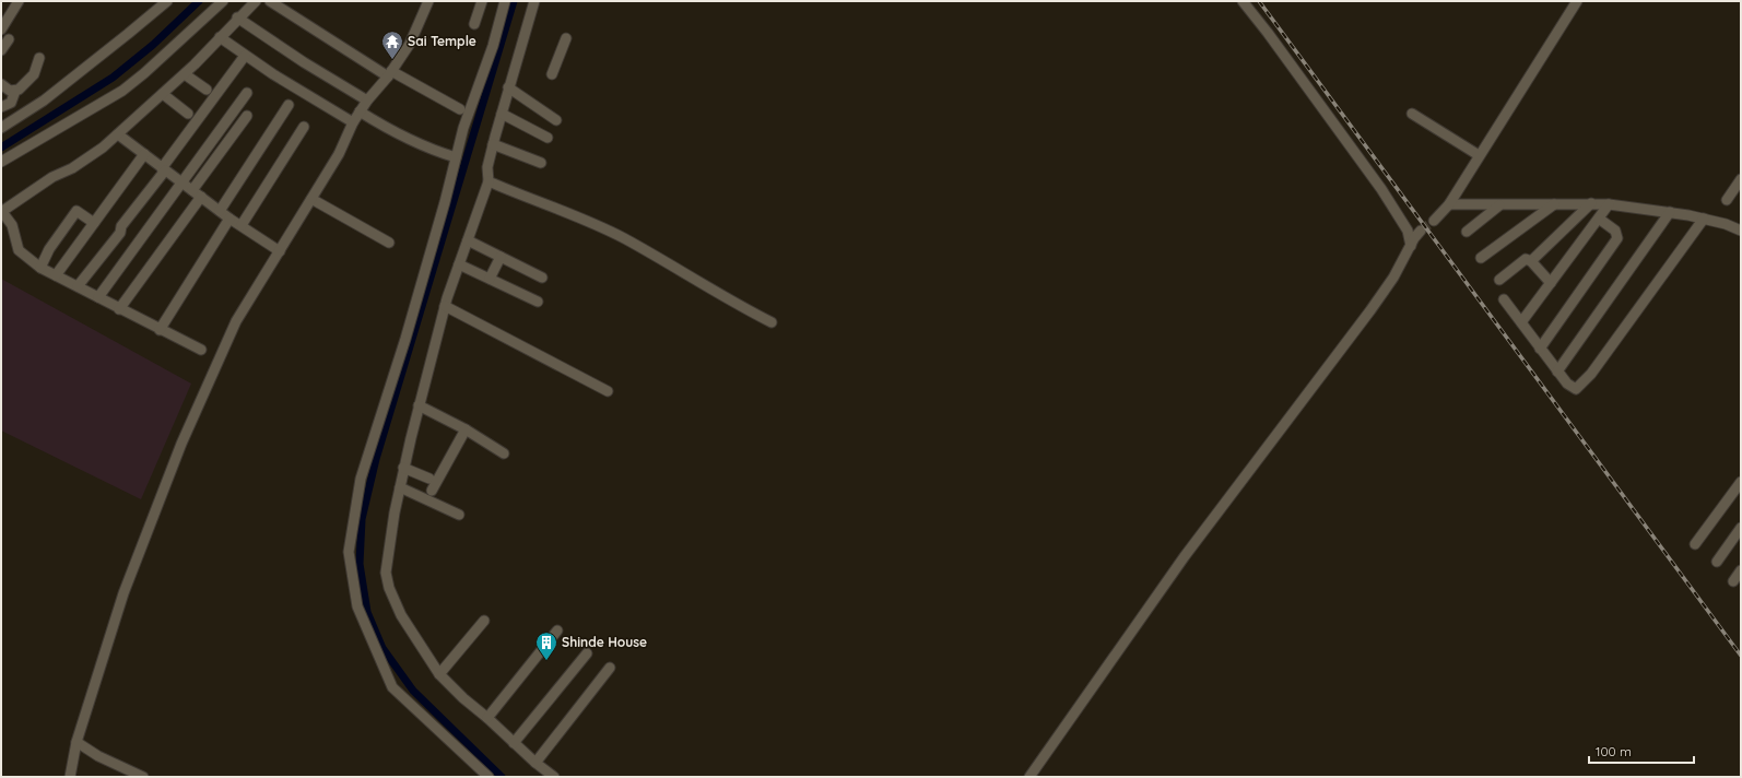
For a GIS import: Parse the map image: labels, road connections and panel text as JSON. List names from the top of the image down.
{
  "places": {
    "temple": ["Sai Temple"],
    "building": ["Shinde House"]
  },
  "scale_bar": "100 m"
}
